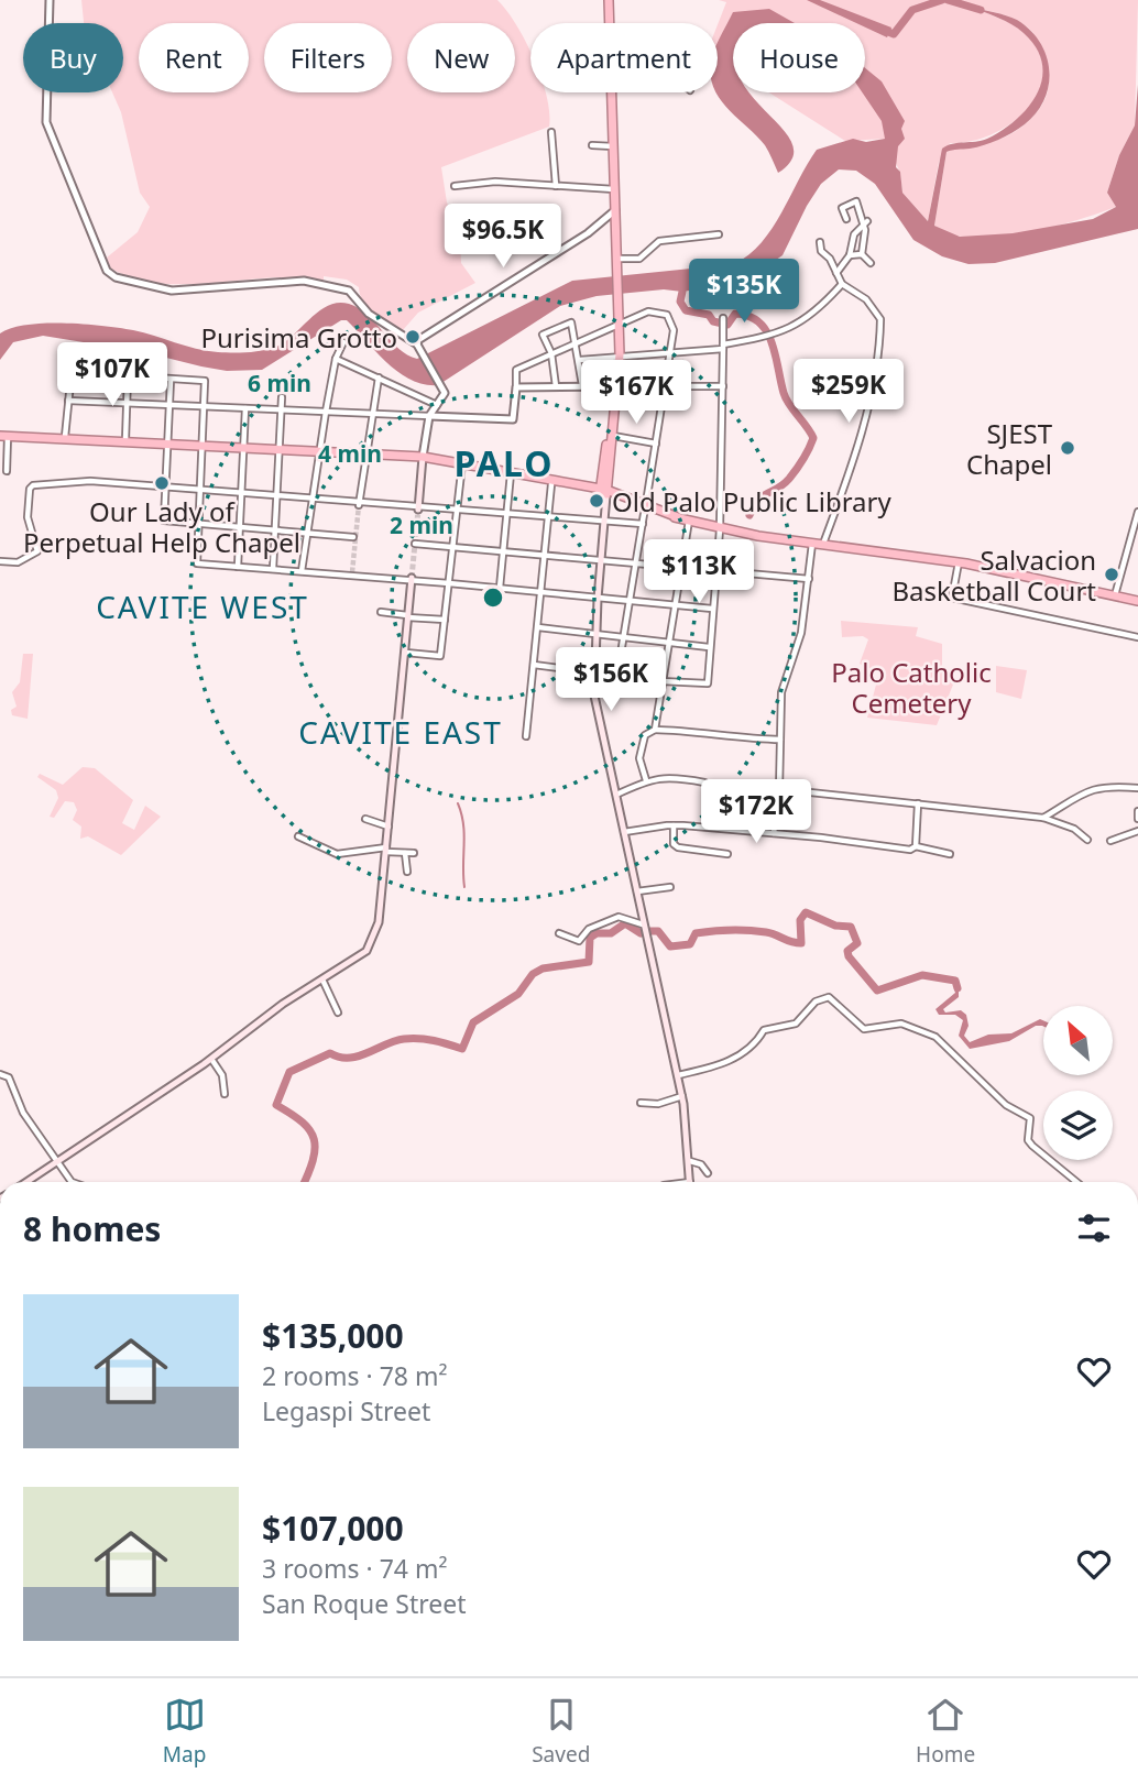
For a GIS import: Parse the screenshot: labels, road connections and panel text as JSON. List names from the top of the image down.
{
  "districts": ["PALO", "CAVITE WEST", "CAVITE EAST"],
  "parks": ["Palo Catholic Cemetery"],
  "places": [
    "Purisima Grotto",
    "SJEST Chapel",
    "Our Lady of Perpetual Help Chapel",
    "Old Palo Public Library",
    "Salvacion Basketball Court"
  ],
  "north": "top left",
  "page": {
    "chip": [
      "Buy",
      "Rent",
      "Filters",
      "New",
      "Apartment",
      "House"
    ],
    "price": [
      "$96.5K",
      "$135K",
      "$107K",
      "$259K",
      "$167K",
      "$113K",
      "$156K",
      "$172K"
    ],
    "heading": "8 homes",
    "list": [
      {
        "name": "$135,000",
        "note": "2 rooms · 78 m² · Legaspi Street"
      },
      {
        "name": "$107,000",
        "note": "3 rooms · 74 m² · San Roque Street"
      }
    ],
    "tabs": ["Map", "Saved", "Home"]
  },
  "rings": ["6 min", "4 min", "2 min"]
}
